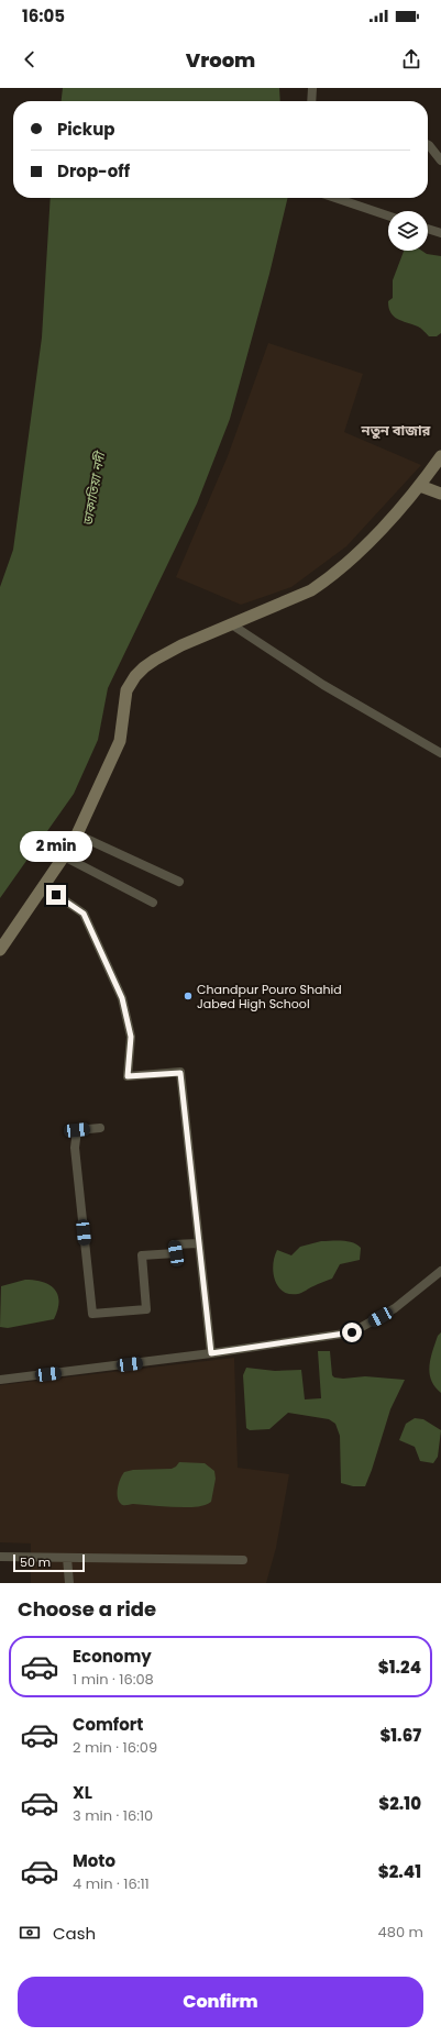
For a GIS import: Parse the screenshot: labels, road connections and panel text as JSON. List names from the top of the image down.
{
  "districts": ["নতুন বাজার"],
  "water": ["ডাকাতিয়া নদী"],
  "places": ["Chandpur Pouro Shahid Jabed High School"],
  "scale_bar": "50 m",
  "page": {
    "status": "16:05",
    "header": "Vroom",
    "banner": ["Pickup", "Drop-off"],
    "bubble": "2 min",
    "scale": "50 m",
    "heading": "Choose a ride",
    "list": [
      {
        "name": "Economy",
        "note": "1 min · 16:08",
        "value": "$1.24"
      },
      {
        "name": "Comfort",
        "note": "2 min · 16:09",
        "value": "$1.67"
      },
      {
        "name": "XL",
        "note": "3 min · 16:10",
        "value": "$2.10"
      },
      {
        "name": "Moto",
        "note": "4 min · 16:11",
        "value": "$2.41"
      }
    ],
    "pay": ["Cash", "480 m"],
    "buttons": "Confirm"
  }
}
